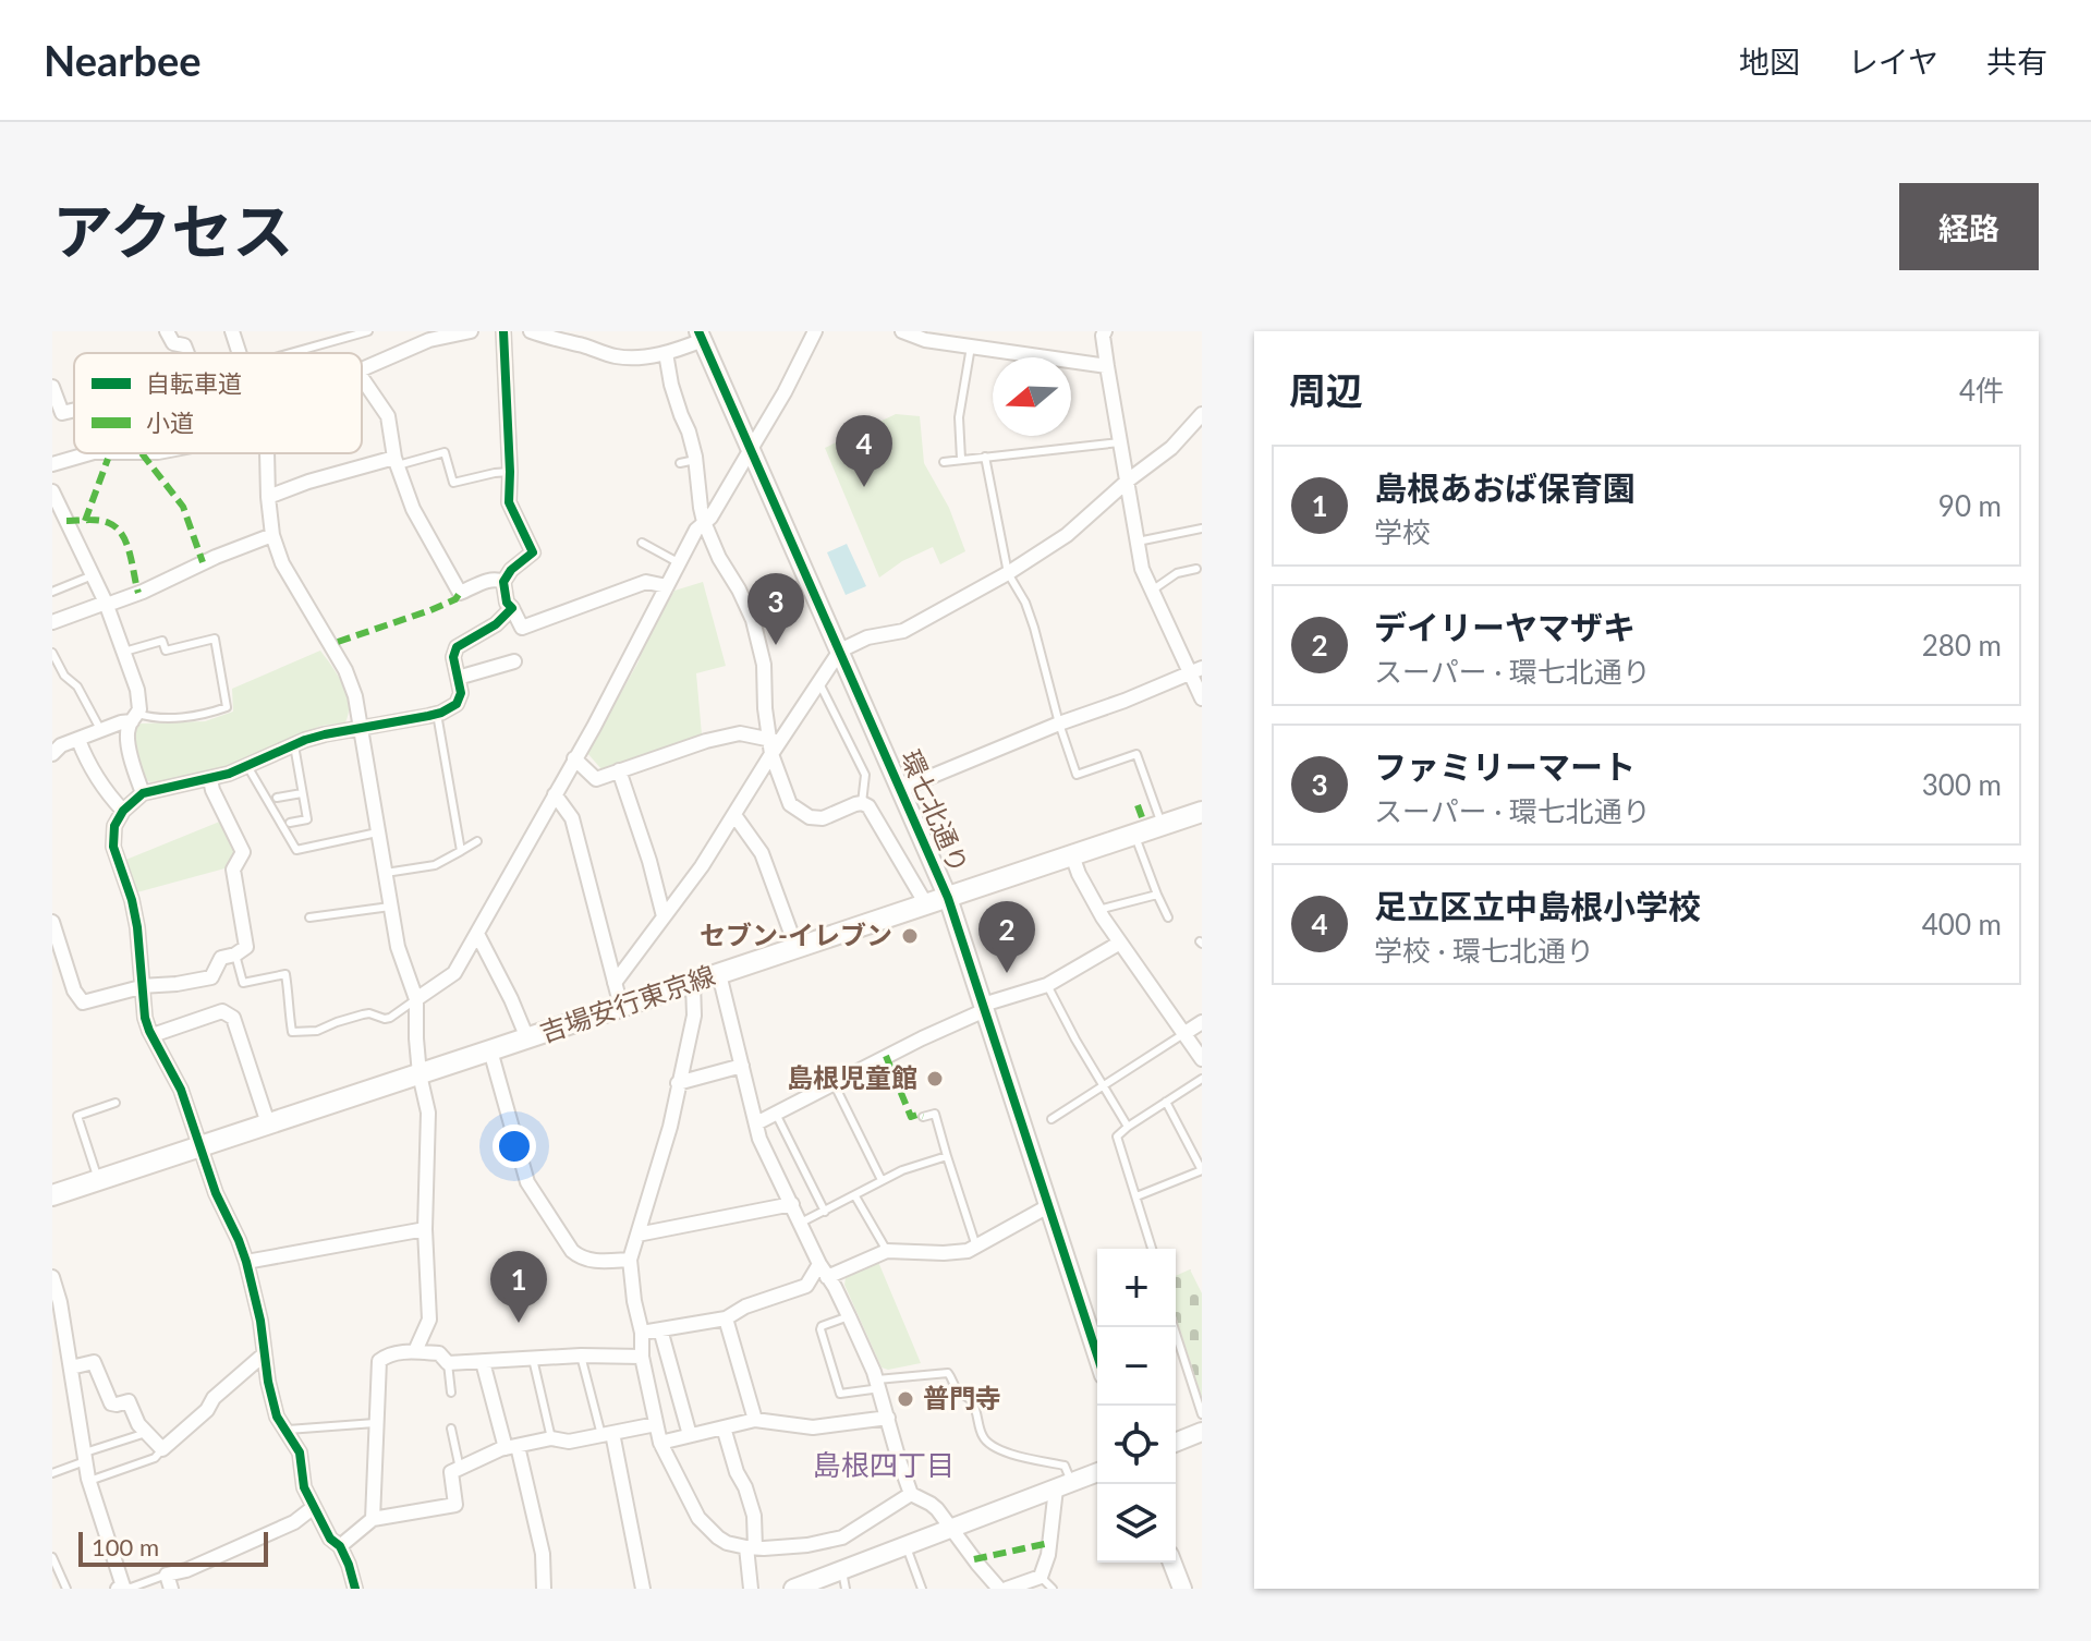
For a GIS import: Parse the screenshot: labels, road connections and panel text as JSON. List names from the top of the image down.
{
  "streets": {
    "main road": ["吉場安行東京線"],
    "street": ["環七北通り"]
  },
  "crossings": [
    ["環七北通り", "吉場安行東京線"]
  ],
  "districts": ["島根四丁目"],
  "places": ["セブン-イレブン", "島根児童館", "普門寺"],
  "legend": ["自転車道", "小道"],
  "scale_bar": "100 m",
  "north": "left",
  "page": {
    "header": "Nearbee",
    "nav": ["地図", "レイヤ", "共有"],
    "title": "アクセス",
    "buttons": "経路",
    "heading": ["周辺", "4件"],
    "pins": [
      "4",
      "3",
      "2",
      "1"
    ],
    "list": [
      {
        "mark": "1",
        "name": "島根あおば保育園",
        "note": "学校",
        "value": "90 m"
      },
      {
        "mark": "2",
        "name": "デイリーヤマザキ",
        "note": "スーパー · 環七北通り",
        "value": "280 m"
      },
      {
        "mark": "3",
        "name": "ファミリーマート",
        "note": "スーパー · 環七北通り",
        "value": "300 m"
      },
      {
        "mark": "4",
        "name": "足立区立中島根小学校",
        "note": "学校 · 環七北通り",
        "value": "400 m"
      }
    ],
    "map_buttons": ["+", "−"],
    "scale": "100 m"
  }
}
